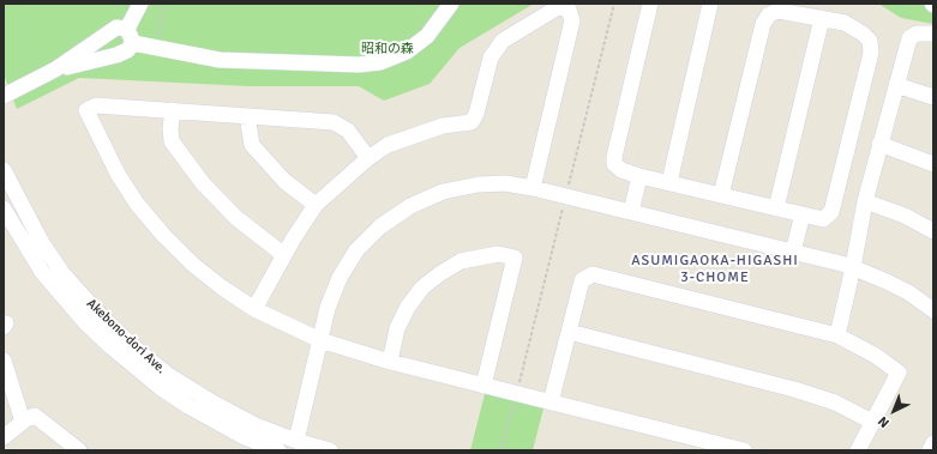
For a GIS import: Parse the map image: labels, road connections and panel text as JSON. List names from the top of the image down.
{
  "streets": {
    "street": ["Akebono-dori Ave."]
  },
  "districts": ["ASUMIGAOKA-HIGASHI 3-CHOME"],
  "parks": ["昭和の森"],
  "north": "bottom left"
}
